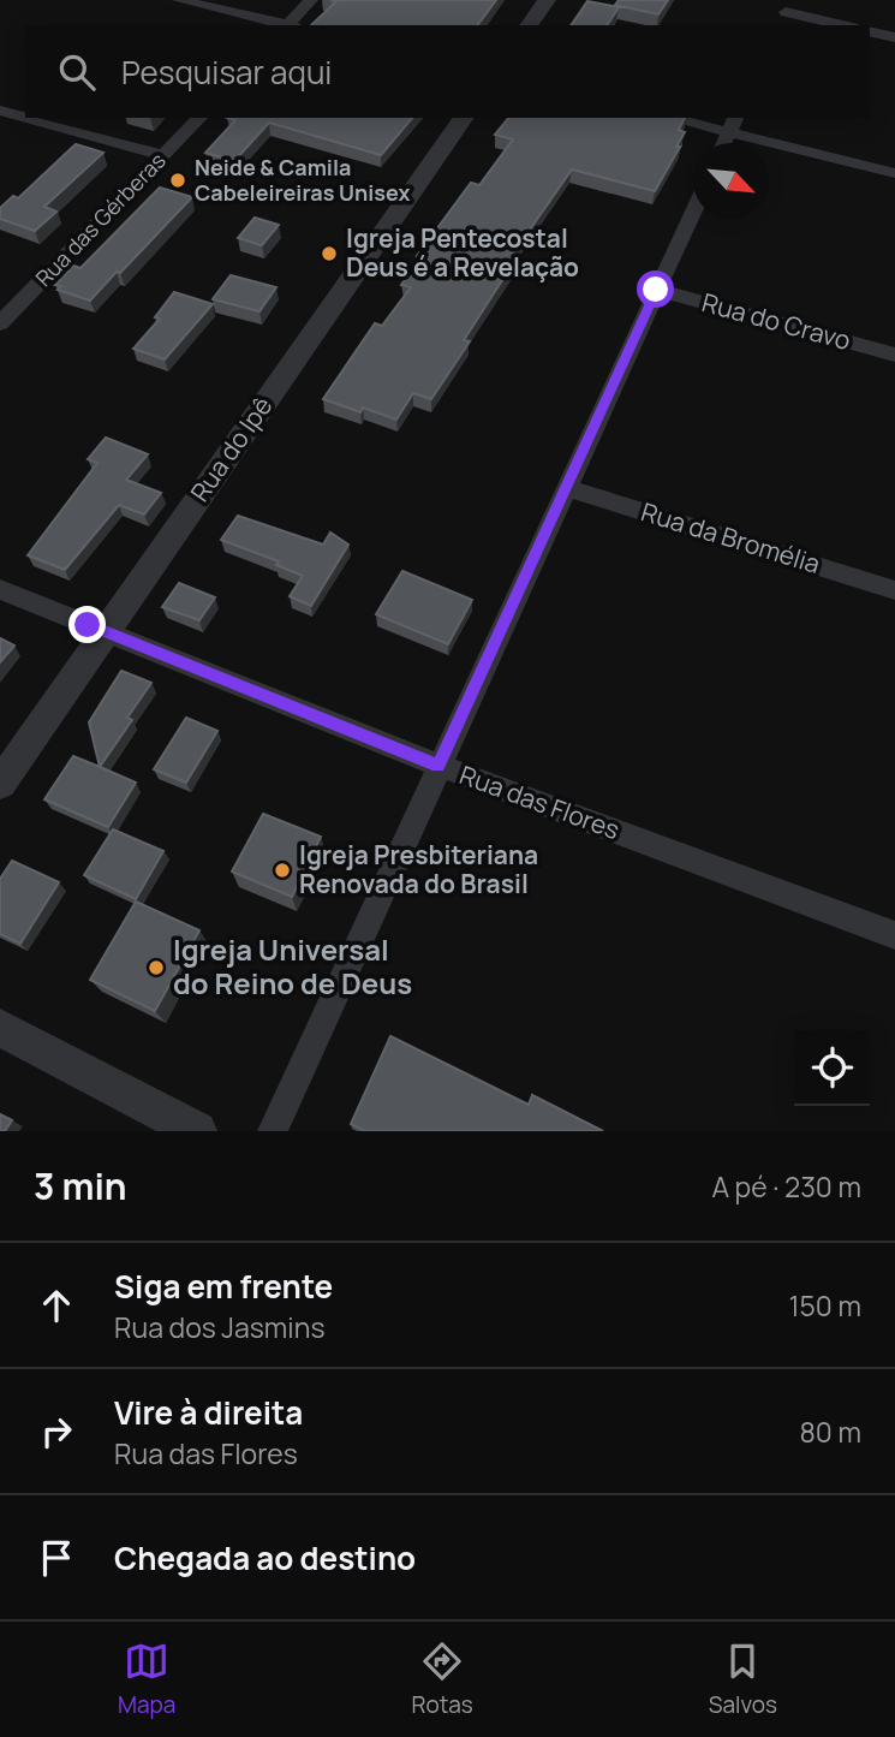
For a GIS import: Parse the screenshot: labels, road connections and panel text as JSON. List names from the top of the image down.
{
  "streets": {
    "street": [
      "Rua das Gérberas",
      "Rua do Cravo",
      "Rua do Ipê",
      "Rua da Bromélia",
      "Rua das Flores"
    ]
  },
  "crossings": [
    ["Rua do Ipê", "Rua das Flores"]
  ],
  "places": [
    "Neide & Camila Cabeleireiras Unisex",
    "Igreja Pentecostal Deus é a Revelação",
    "Igreja Presbiteriana Renovada do Brasil",
    "Igreja Universal do Reino de Deus"
  ],
  "north": "bottom right",
  "page": {
    "search": "Pesquisar aqui",
    "heading": ["3 min", "A pé · 230 m"],
    "list": [
      ["Siga em frente", "Rua dos Jasmins", "150 m"],
      ["Vire à direita", "Rua das Flores", "80 m"],
      "Chegada ao destino"
    ],
    "nav": ["Mapa", "Rotas", "Salvos"]
  }
}
